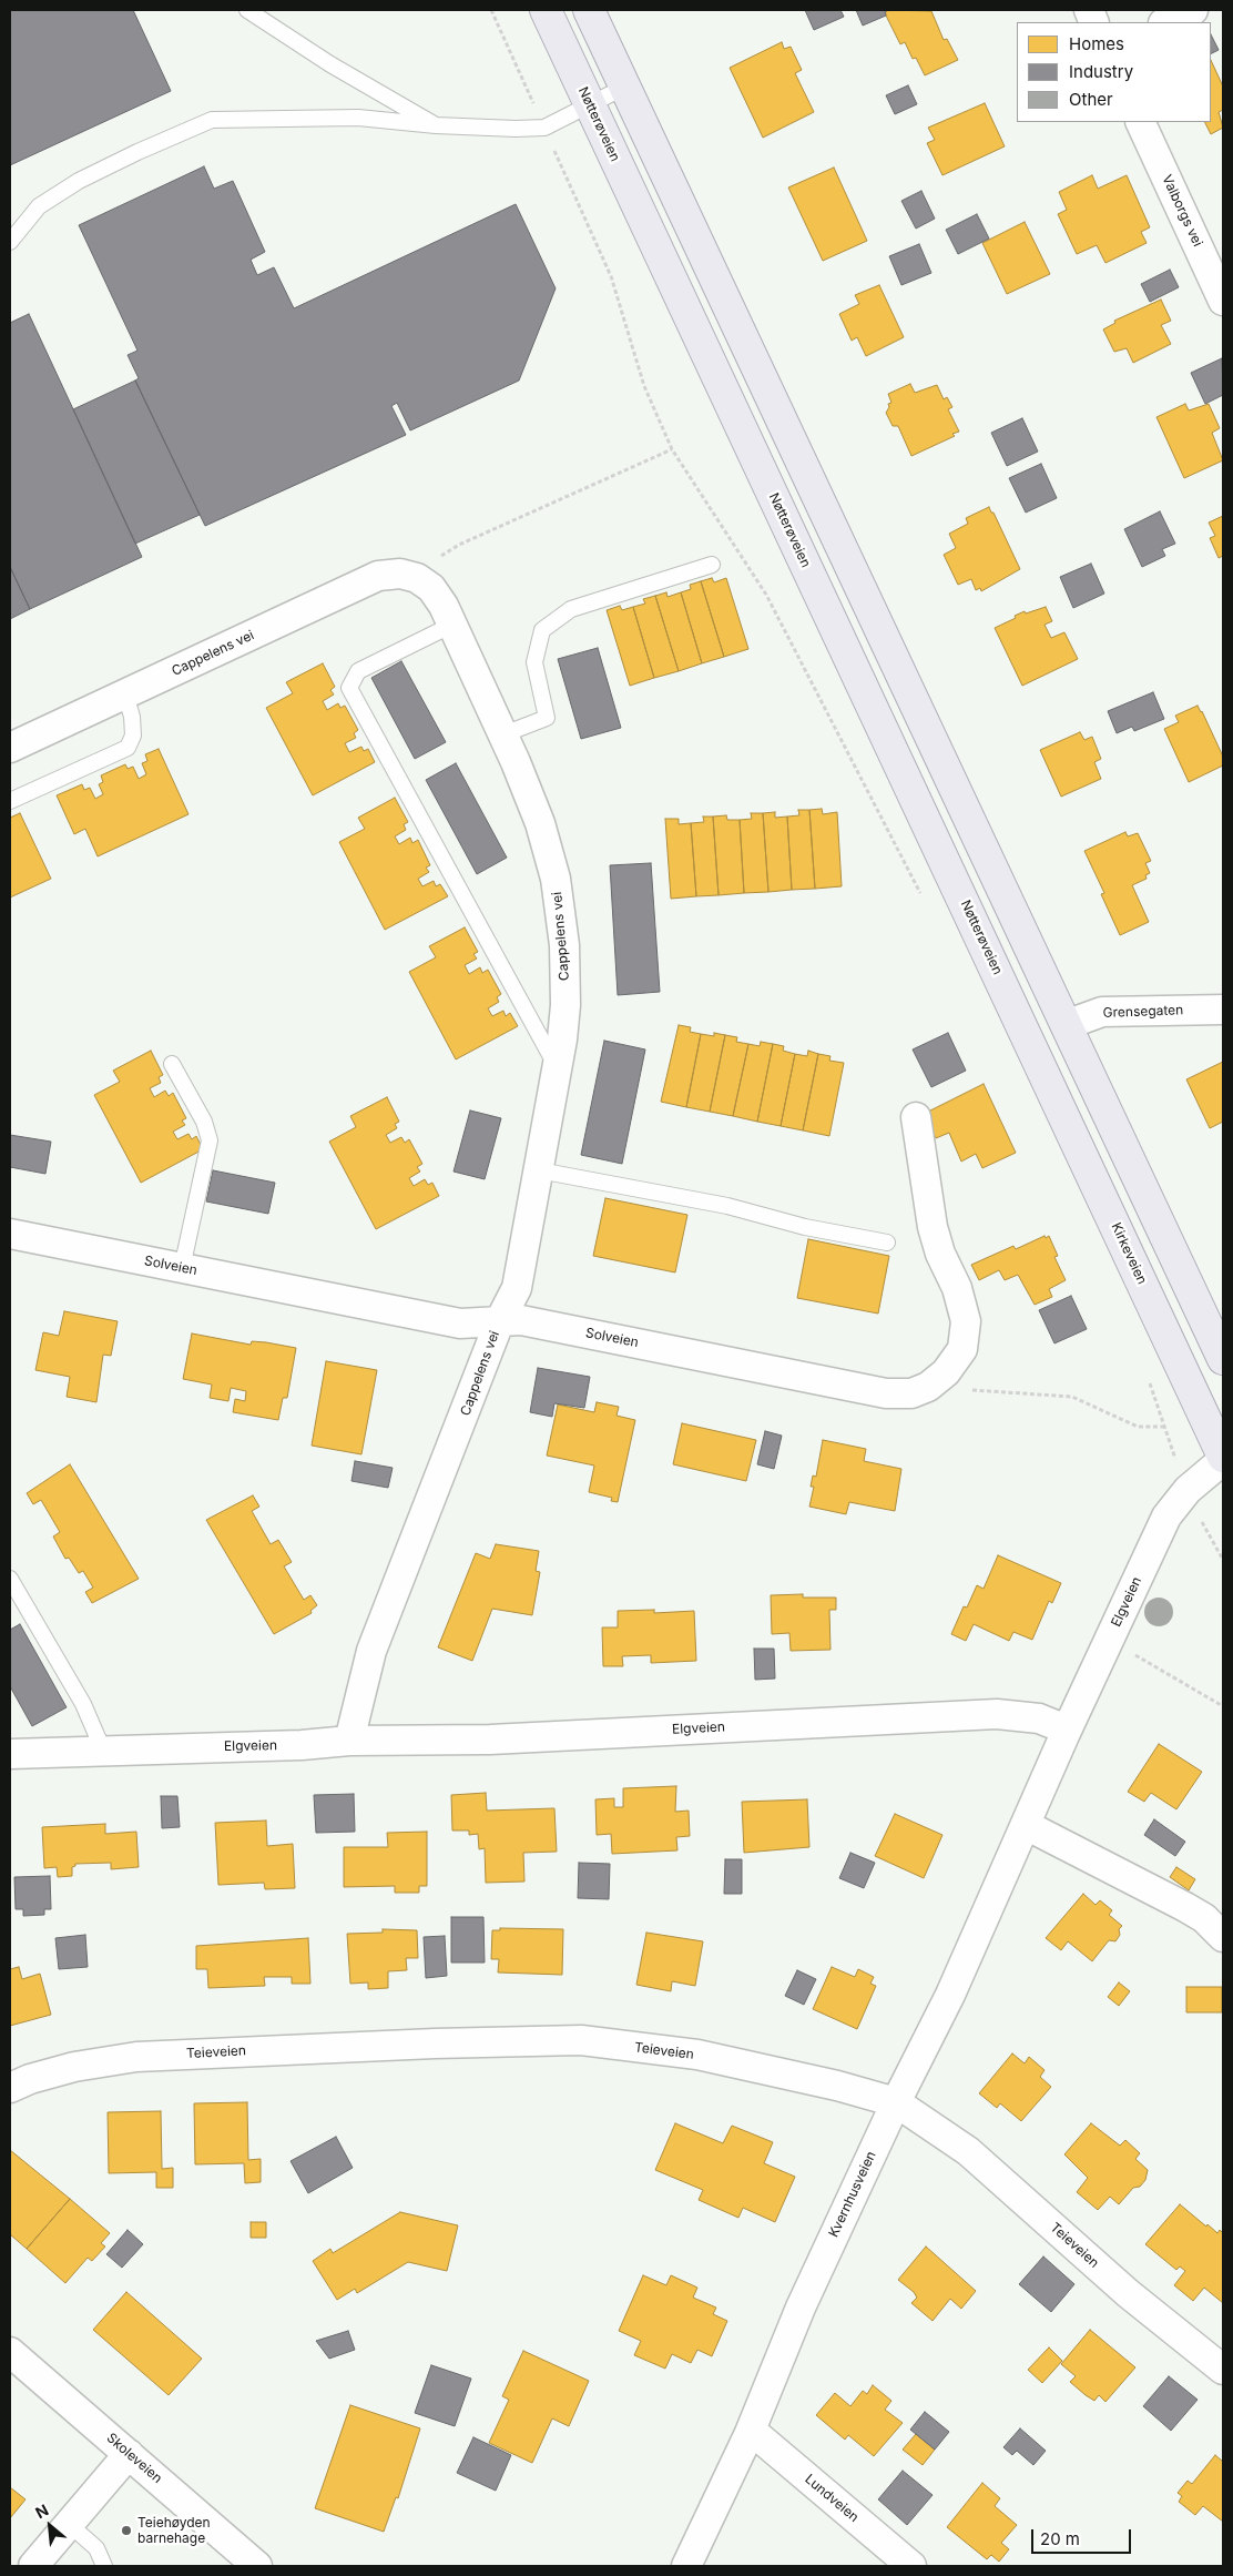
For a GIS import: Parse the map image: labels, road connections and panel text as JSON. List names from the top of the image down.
{
  "streets": {
    "main road": ["Nøtterøveien", "Kirkeveien"],
    "street": [
      "Valborgs vei",
      "Cappelens vei",
      "Grensegaten",
      "Solveien",
      "Elgveien",
      "Teieveien",
      "Kvernhusveien",
      "Skoleveien",
      "Lundveien"
    ]
  },
  "crossings": [
    ["Nøtterøveien", "Kirkeveien"],
    ["Cappelens vei", "Solveien"],
    ["Cappelens vei", "Elgveien"],
    ["Kirkeveien", "Elgveien"],
    ["Elgveien", "Kvernhusveien"],
    ["Teieveien", "Kvernhusveien"],
    ["Kvernhusveien", "Lundveien"]
  ],
  "places": ["Teiehøyden barnehage"],
  "legend": ["Homes", "Industry", "Other"],
  "scale_bar": "20 m",
  "north": "top left"
}
